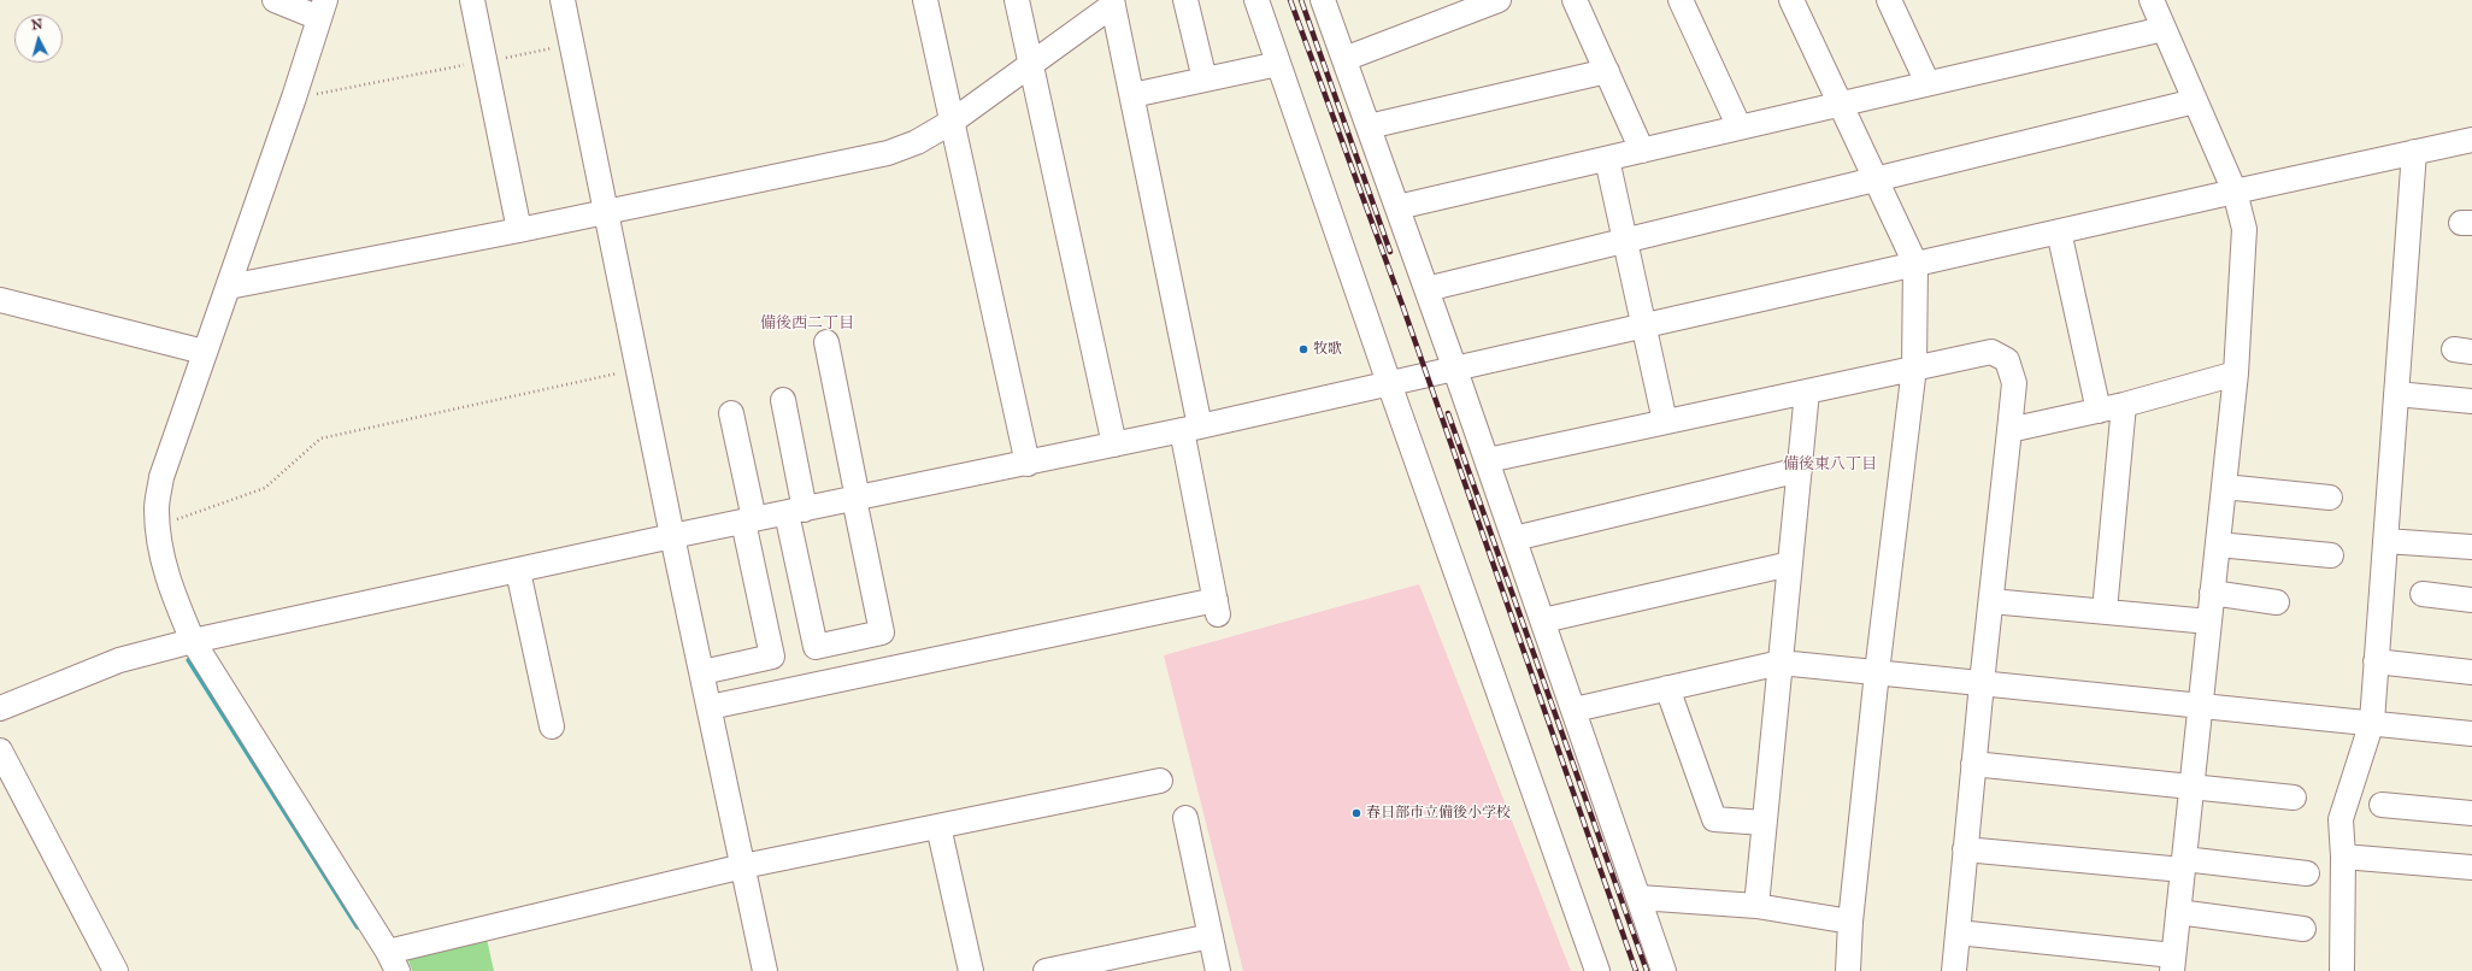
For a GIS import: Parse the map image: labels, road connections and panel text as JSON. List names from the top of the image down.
{
  "districts": ["備後西二丁目", "備後東八丁目"],
  "places": ["牧歌", "春日部市立備後小学校"],
  "north": "top"
}
